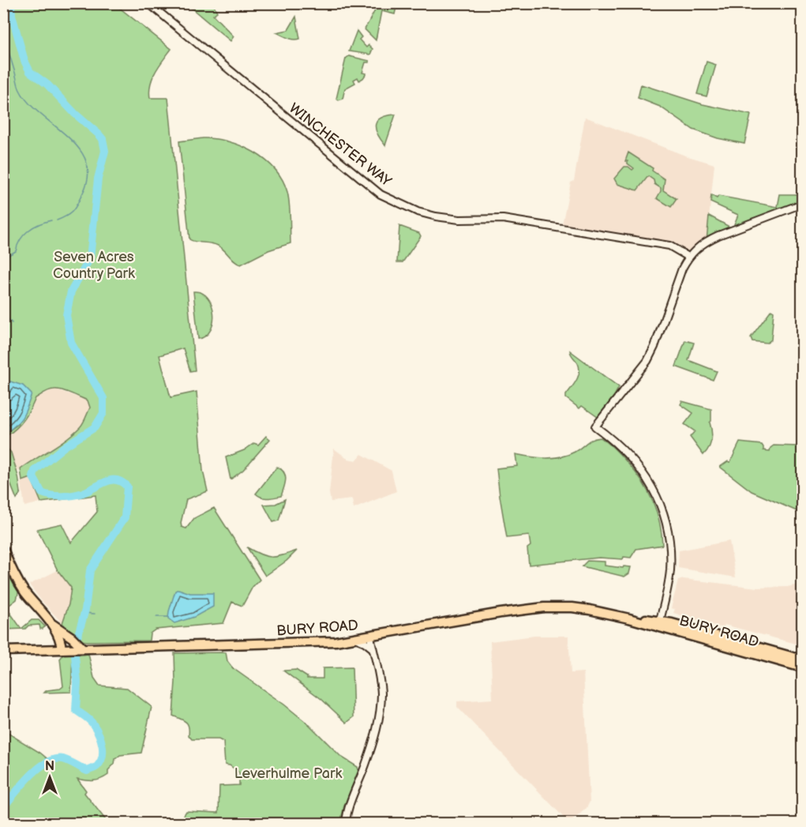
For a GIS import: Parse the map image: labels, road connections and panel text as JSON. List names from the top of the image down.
{
  "streets": {
    "main road": ["BURY ROAD"],
    "street": ["WINCHESTER WAY"]
  },
  "parks": ["Seven Acres Country Park", "Leverhulme Park"],
  "north": "top"
}
